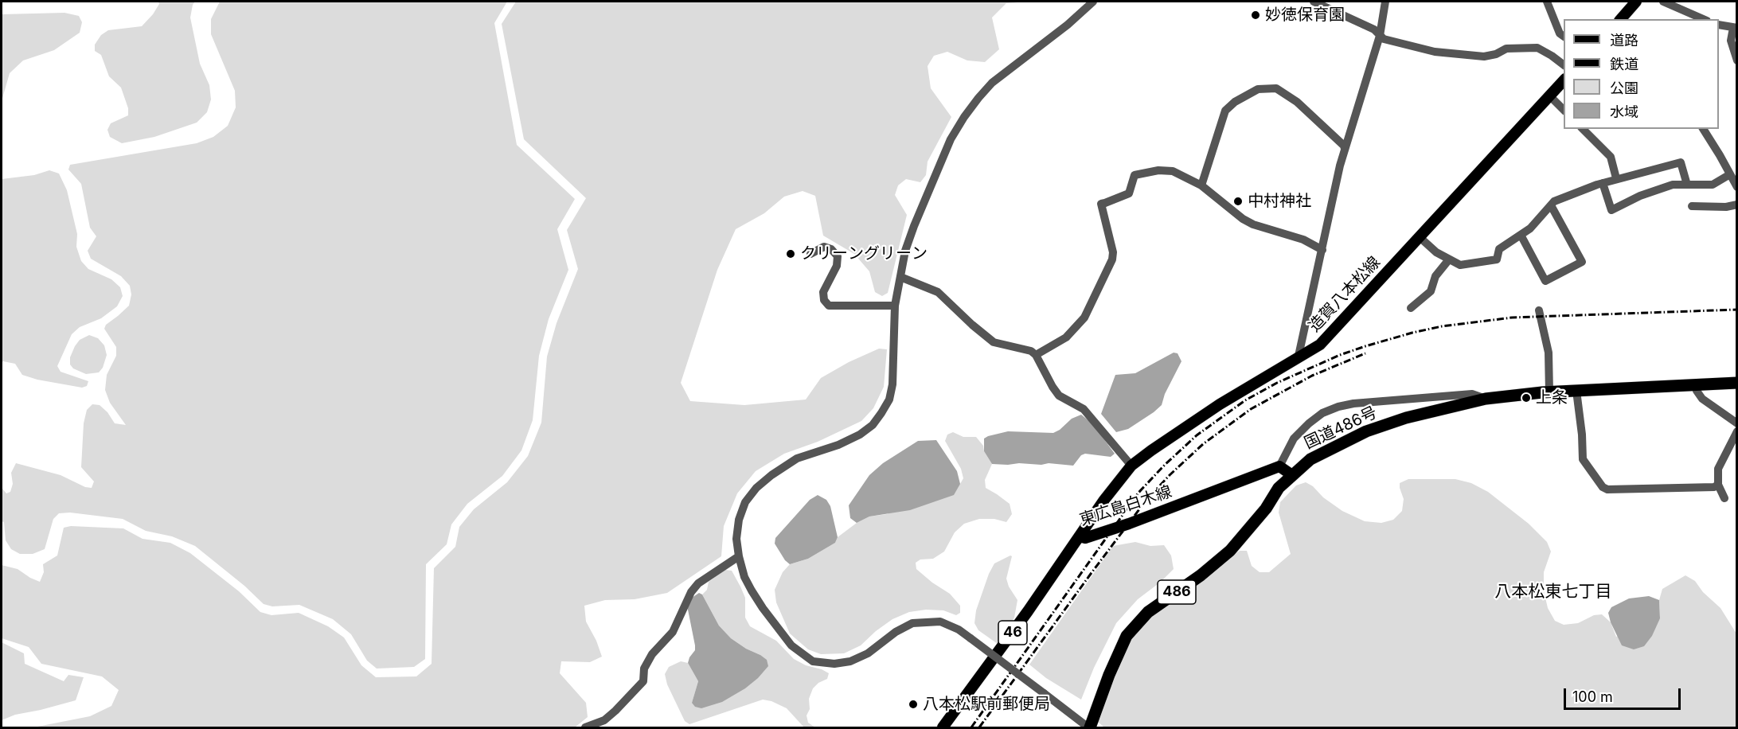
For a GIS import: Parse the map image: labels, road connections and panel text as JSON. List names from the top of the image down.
{
  "streets": {
    "highway": ["国道486号", "486"],
    "main road": ["造賀八本松線", "東広島白木線", "46"]
  },
  "crossings": [
    ["造賀八本松線", "東広島白木線"]
  ],
  "districts": ["八本松東七丁目"],
  "places": [
    "妙徳保育園",
    "中村神社",
    "クリーングリーン",
    "上条",
    "八本松駅前郵便局"
  ],
  "legend": [
    "道路",
    "鉄道",
    "公園",
    "水域"
  ],
  "scale_bar": "100 m"
}
